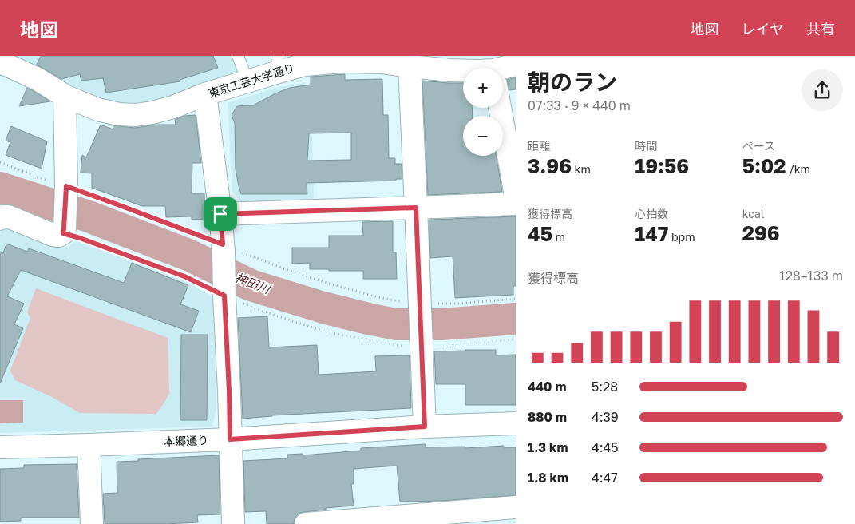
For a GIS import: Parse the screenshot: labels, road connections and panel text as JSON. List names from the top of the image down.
{
  "streets": {
    "street": ["東京工芸大学通り", "本郷通り"]
  },
  "water": ["神田川"],
  "page": {
    "header": "地図",
    "nav": ["地図", "レイヤ", "共有"],
    "heading": ["朝のラン", "07:33 · 9 × 440 m"],
    "map_buttons": ["+", "−"],
    "stats": [
      ["距離", "3.96 km"],
      ["時間", "19:56"],
      ["ペース", "5:02 /km"],
      ["獲得標高", "45 m"],
      ["心拍数", "147 bpm"],
      ["kcal", "296"]
    ],
    "chart": ["獲得標高", "128–133 m"],
    "list": [
      {
        "name": "440 m",
        "note": "5:28"
      },
      {
        "name": "880 m",
        "note": "4:39"
      },
      {
        "name": "1.3 km",
        "note": "4:45"
      },
      {
        "name": "1.8 km",
        "note": "4:47"
      }
    ]
  }
}
